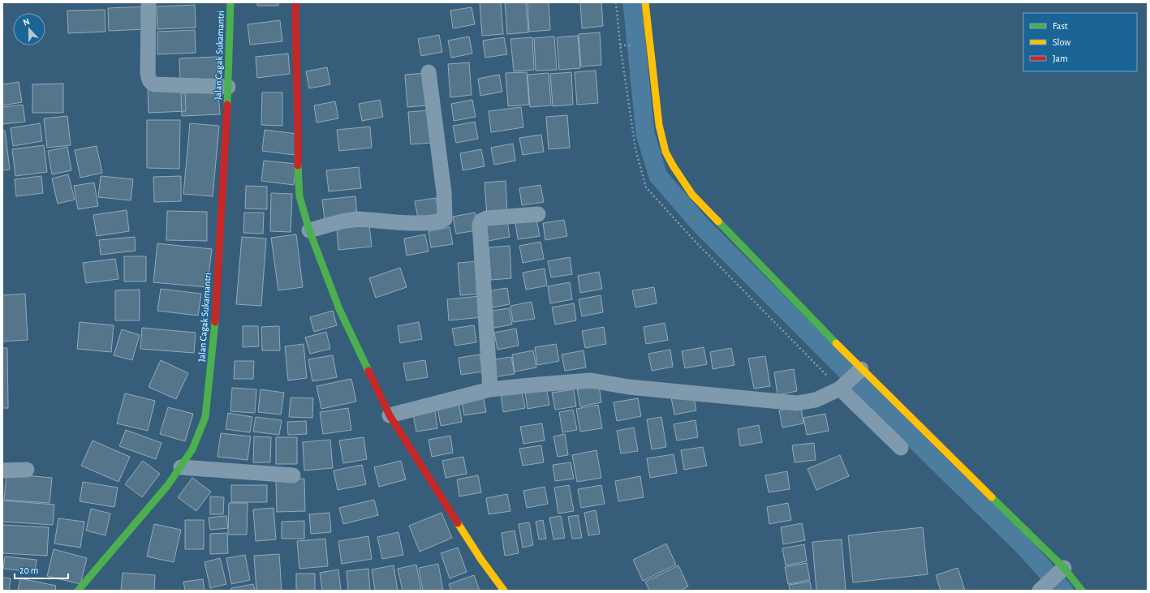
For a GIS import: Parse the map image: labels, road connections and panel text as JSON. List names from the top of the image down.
{
  "streets": {
    "street": ["Jalan Cagak Sukamantri"]
  },
  "legend": ["Fast", "Slow", "Jam"],
  "scale_bar": "20 m",
  "north": "top"
}
